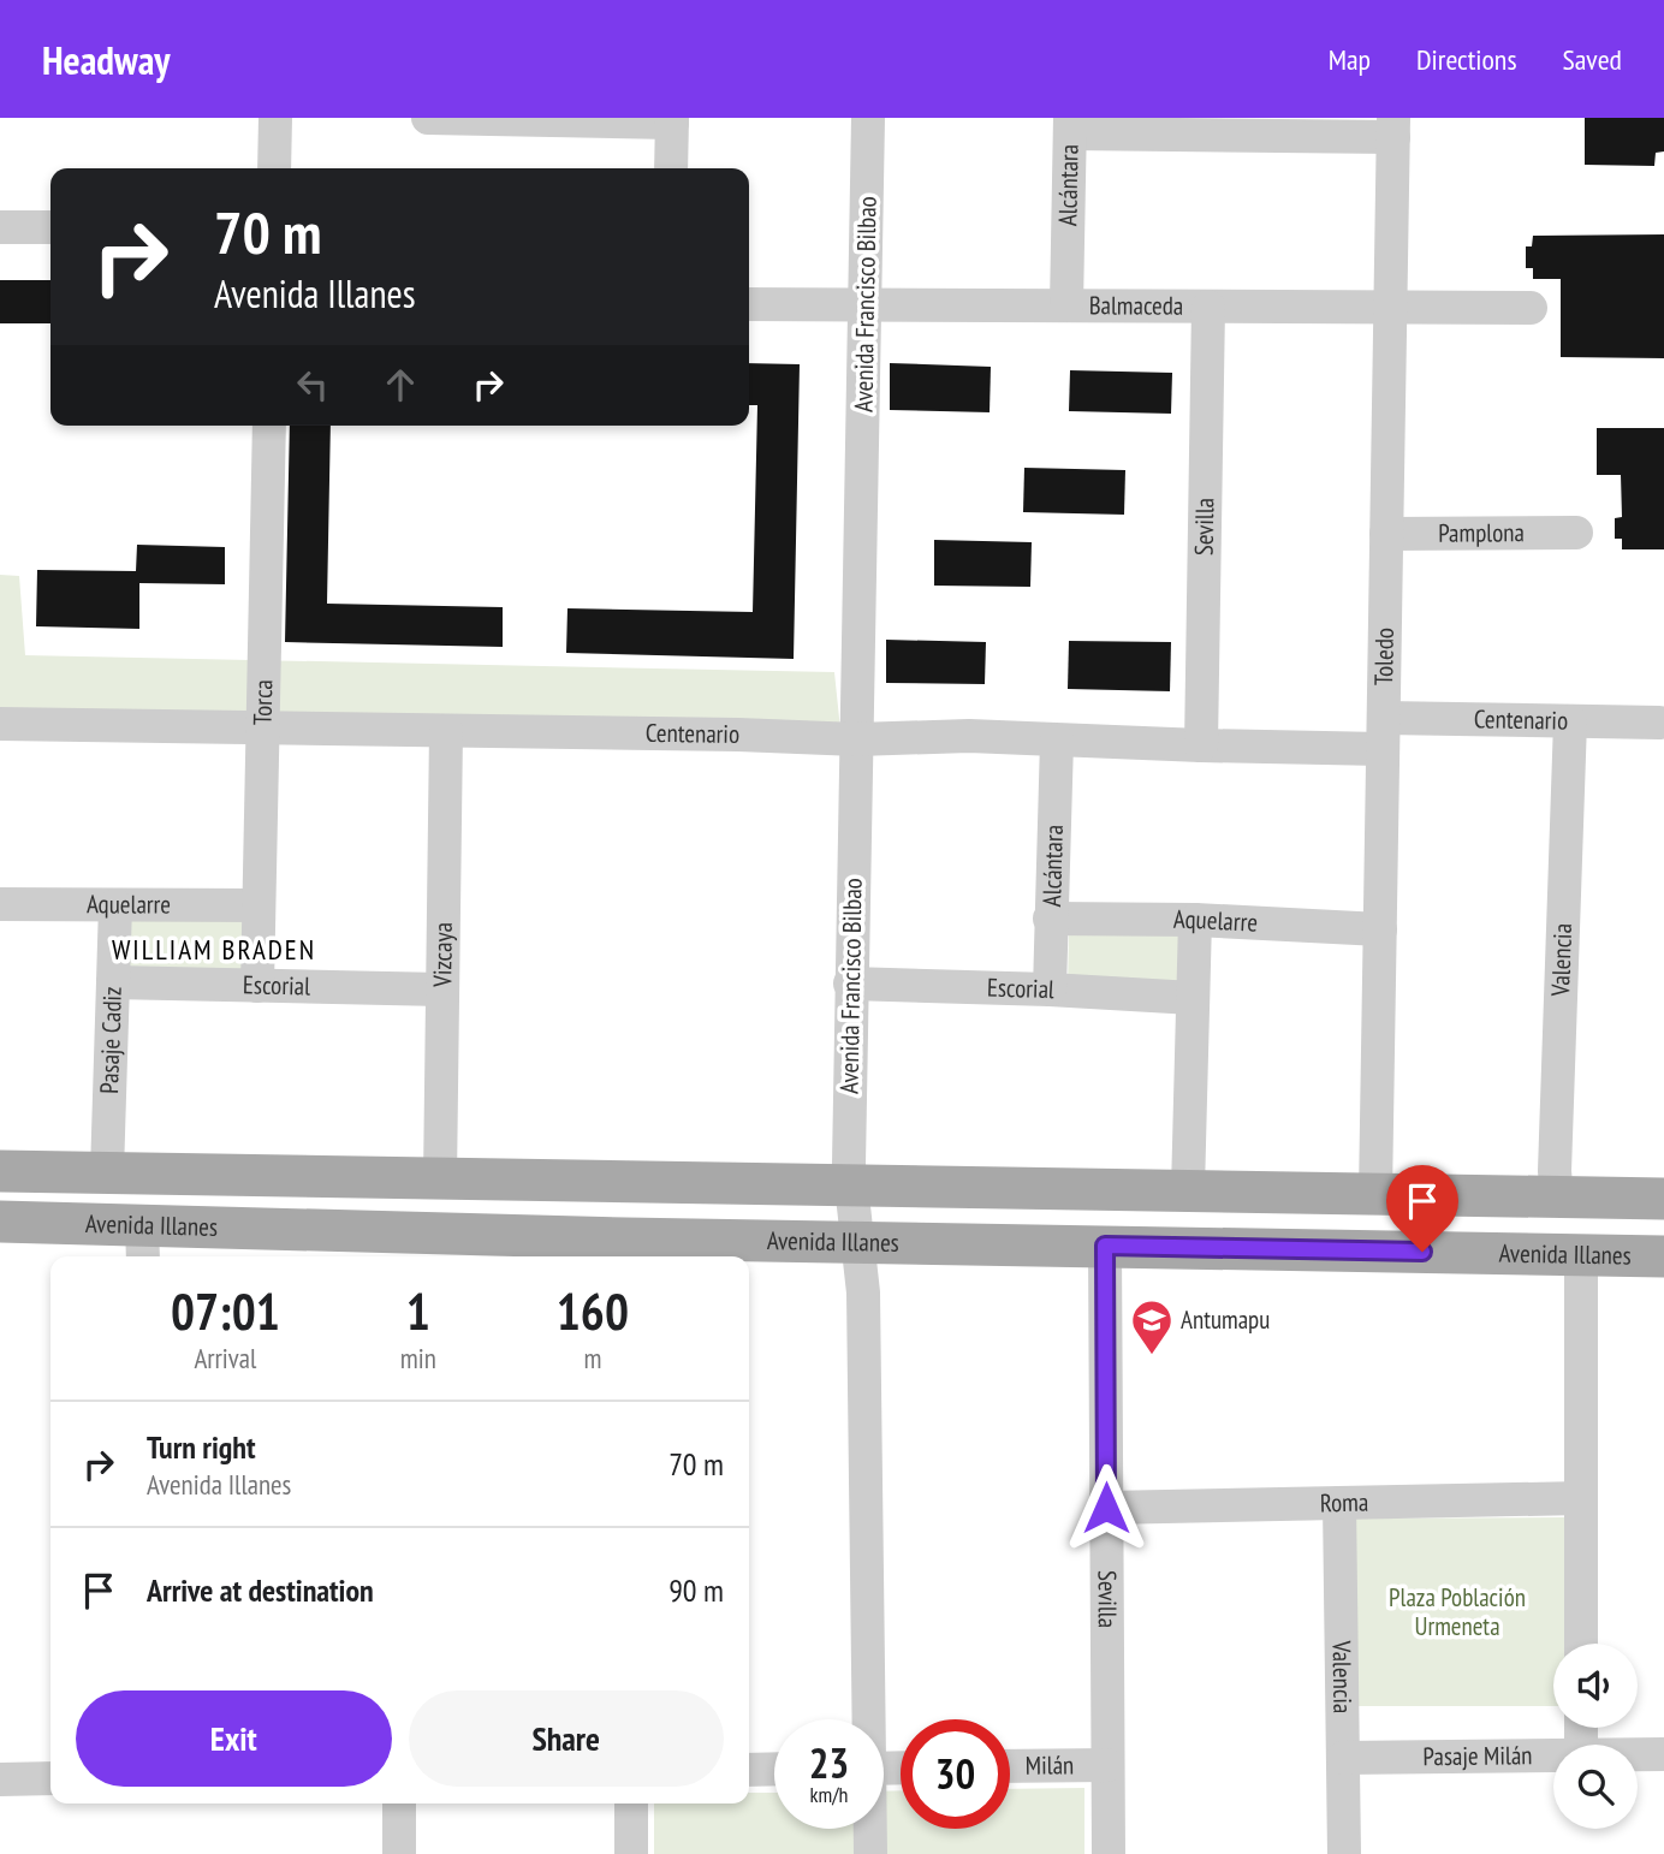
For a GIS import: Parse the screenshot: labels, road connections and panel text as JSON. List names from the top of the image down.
{
  "streets": {
    "main road": ["Avenida Illanes"],
    "street": [
      "Alcántara",
      "Avenida Francisco Bilbao",
      "Balmaceda",
      "Sevilla",
      "Pamplona",
      "Toledo",
      "Torca",
      "Centenario",
      "Aquelarre",
      "Vizcaya",
      "Valencia",
      "Escorial",
      "Pasaje Cadiz",
      "Roma",
      "Pasaje Milán",
      "Milán"
    ]
  },
  "crossings": [
    ["Alcántara", "Balmaceda"],
    ["Alcántara", "Centenario"],
    ["Alcántara", "Aquelarre"],
    ["Alcántara", "Escorial"],
    ["Avenida Francisco Bilbao", "Balmaceda"],
    ["Avenida Francisco Bilbao", "Centenario"],
    ["Avenida Francisco Bilbao", "Escorial"],
    ["Avenida Francisco Bilbao", "Avenida Illanes"],
    ["Balmaceda", "Sevilla"],
    ["Balmaceda", "Toledo"],
    ["Sevilla", "Centenario"],
    ["Sevilla", "Avenida Illanes"],
    ["Sevilla", "Roma"],
    ["Sevilla", "Milán"],
    ["Pamplona", "Toledo"],
    ["Toledo", "Centenario"],
    ["Toledo", "Aquelarre"],
    ["Toledo", "Avenida Illanes"],
    ["Torca", "Centenario"],
    ["Torca", "Aquelarre"],
    ["Torca", "Escorial"],
    ["Centenario", "Vizcaya"],
    ["Centenario", "Valencia"],
    ["Aquelarre", "Pasaje Cadiz"],
    ["Vizcaya", "Escorial"],
    ["Vizcaya", "Avenida Illanes"],
    ["Valencia", "Avenida Illanes"],
    ["Valencia", "Roma"],
    ["Valencia", "Pasaje Milán"],
    ["Escorial", "Pasaje Cadiz"],
    ["Pasaje Cadiz", "Avenida Illanes"]
  ],
  "districts": ["WILLIAM BRADEN"],
  "parks": ["Plaza Población Urmeneta"],
  "places": {
    "school or university": ["Antumapu"]
  },
  "page": {
    "header": "Headway",
    "nav": ["Map", "Directions", "Saved"],
    "turn": ["70 m", "Avenida Illanes"],
    "eta": [
      "07:01",
      "Arrival",
      "1",
      "min",
      "160",
      "m"
    ],
    "list": [
      {
        "name": "Turn right",
        "note": "Avenida Illanes",
        "value": "70 m"
      },
      {
        "name": "Arrive at destination",
        "value": "90 m"
      }
    ],
    "buttons": ["Exit", "Share"],
    "speed": "23 km/h",
    "limit": "30"
  }
}
